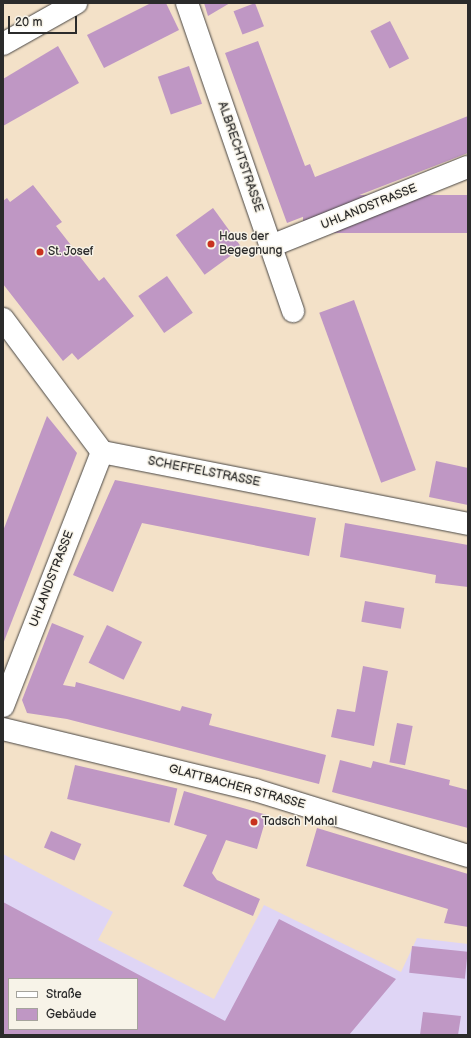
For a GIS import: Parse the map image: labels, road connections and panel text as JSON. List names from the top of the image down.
{
  "streets": {
    "street": [
      "ALBRECHTSTRASSE",
      "UHLANDSTRASSE",
      "SCHEFFELSTRASSE",
      "GLATTBACHER STRASSE"
    ]
  },
  "crossings": [
    ["ALBRECHTSTRASSE", "UHLANDSTRASSE"],
    ["UHLANDSTRASSE", "SCHEFFELSTRASSE"]
  ],
  "places": ["Haus der Begegnung", "St. Josef", "Tadsch Mahal"],
  "legend": ["Straße", "Gebäude"],
  "scale_bar": "20 m"
}
